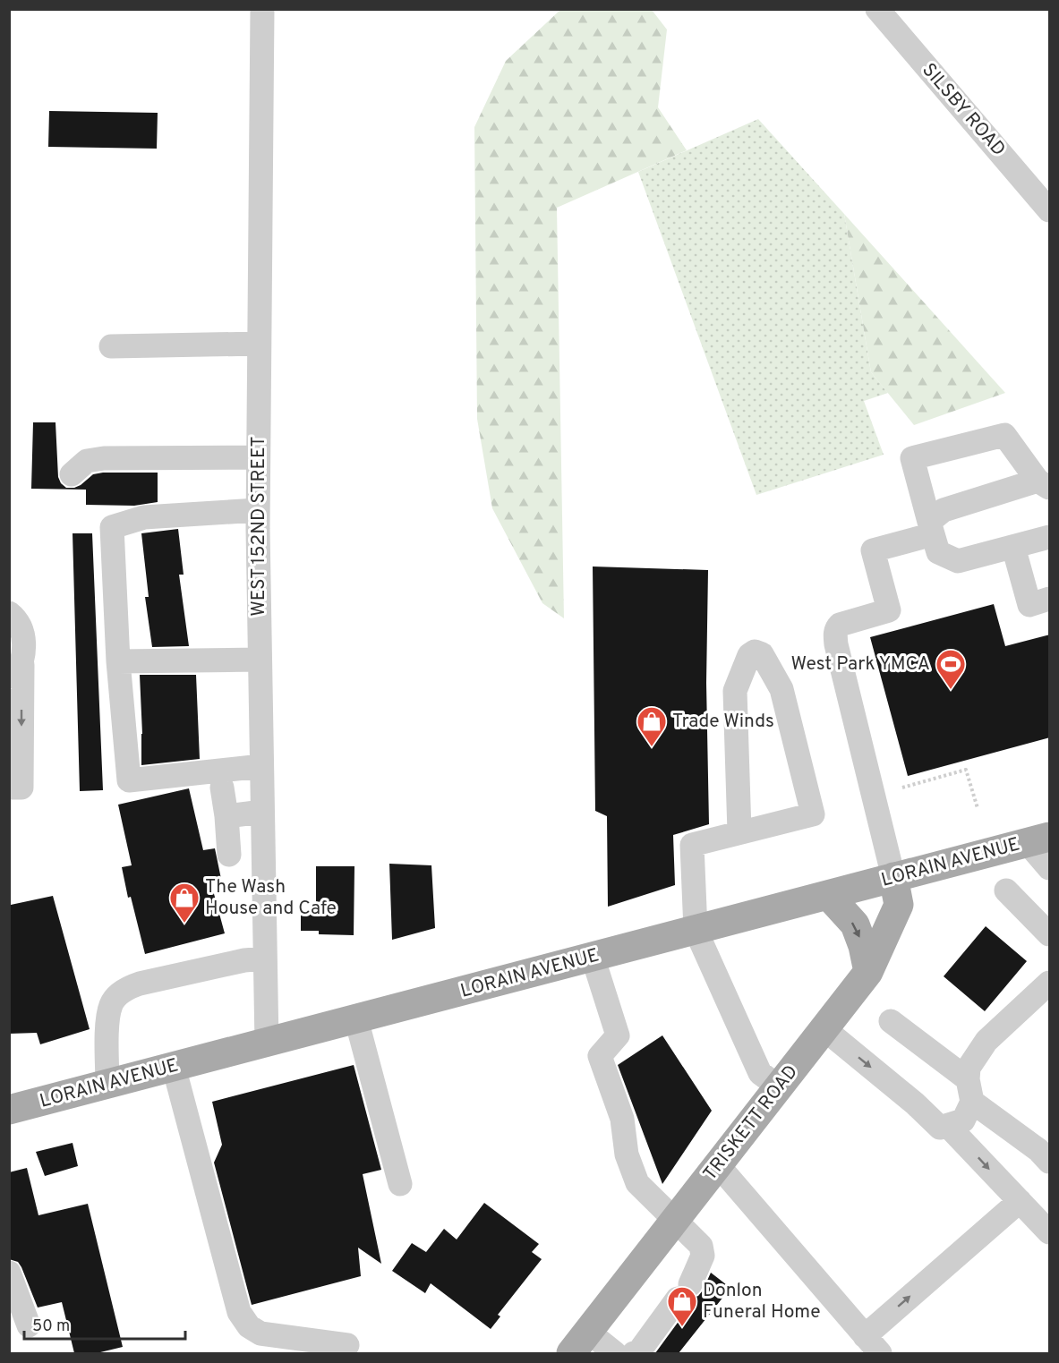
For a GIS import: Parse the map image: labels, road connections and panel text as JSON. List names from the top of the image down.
{
  "streets": {
    "main road": ["LORAIN AVENUE", "TRISKETT ROAD"],
    "street": ["SILSBY ROAD", "WEST 152ND STREET"]
  },
  "crossings": [
    ["WEST 152ND STREET", "LORAIN AVENUE"],
    ["LORAIN AVENUE", "TRISKETT ROAD"]
  ],
  "places": {
    "sports": ["West Park YMCA"],
    "shop": ["Trade Winds", "The Wash House and Cafe", "Donlon Funeral Home"]
  },
  "scale_bar": "50 m"
}
